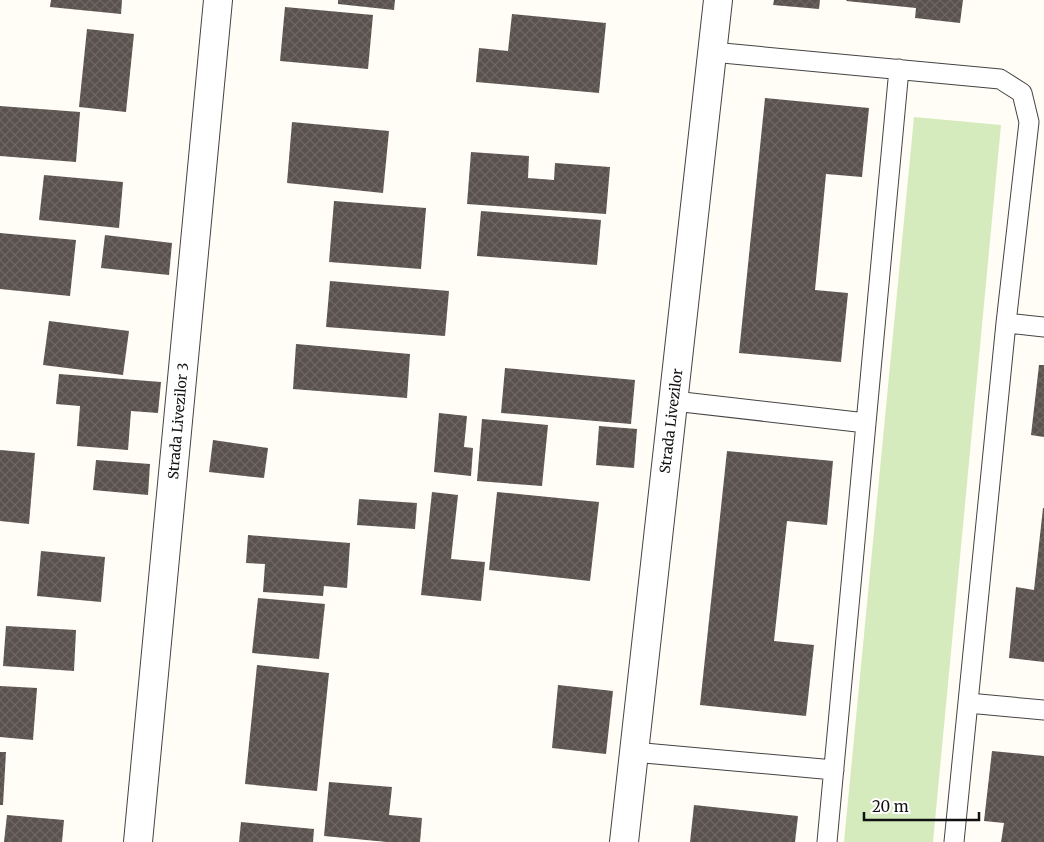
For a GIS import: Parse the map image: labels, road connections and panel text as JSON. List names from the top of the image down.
{
  "streets": {
    "street": ["Strada Livezilor 3", "Strada Livezilor"]
  },
  "scale_bar": "20 m"
}
